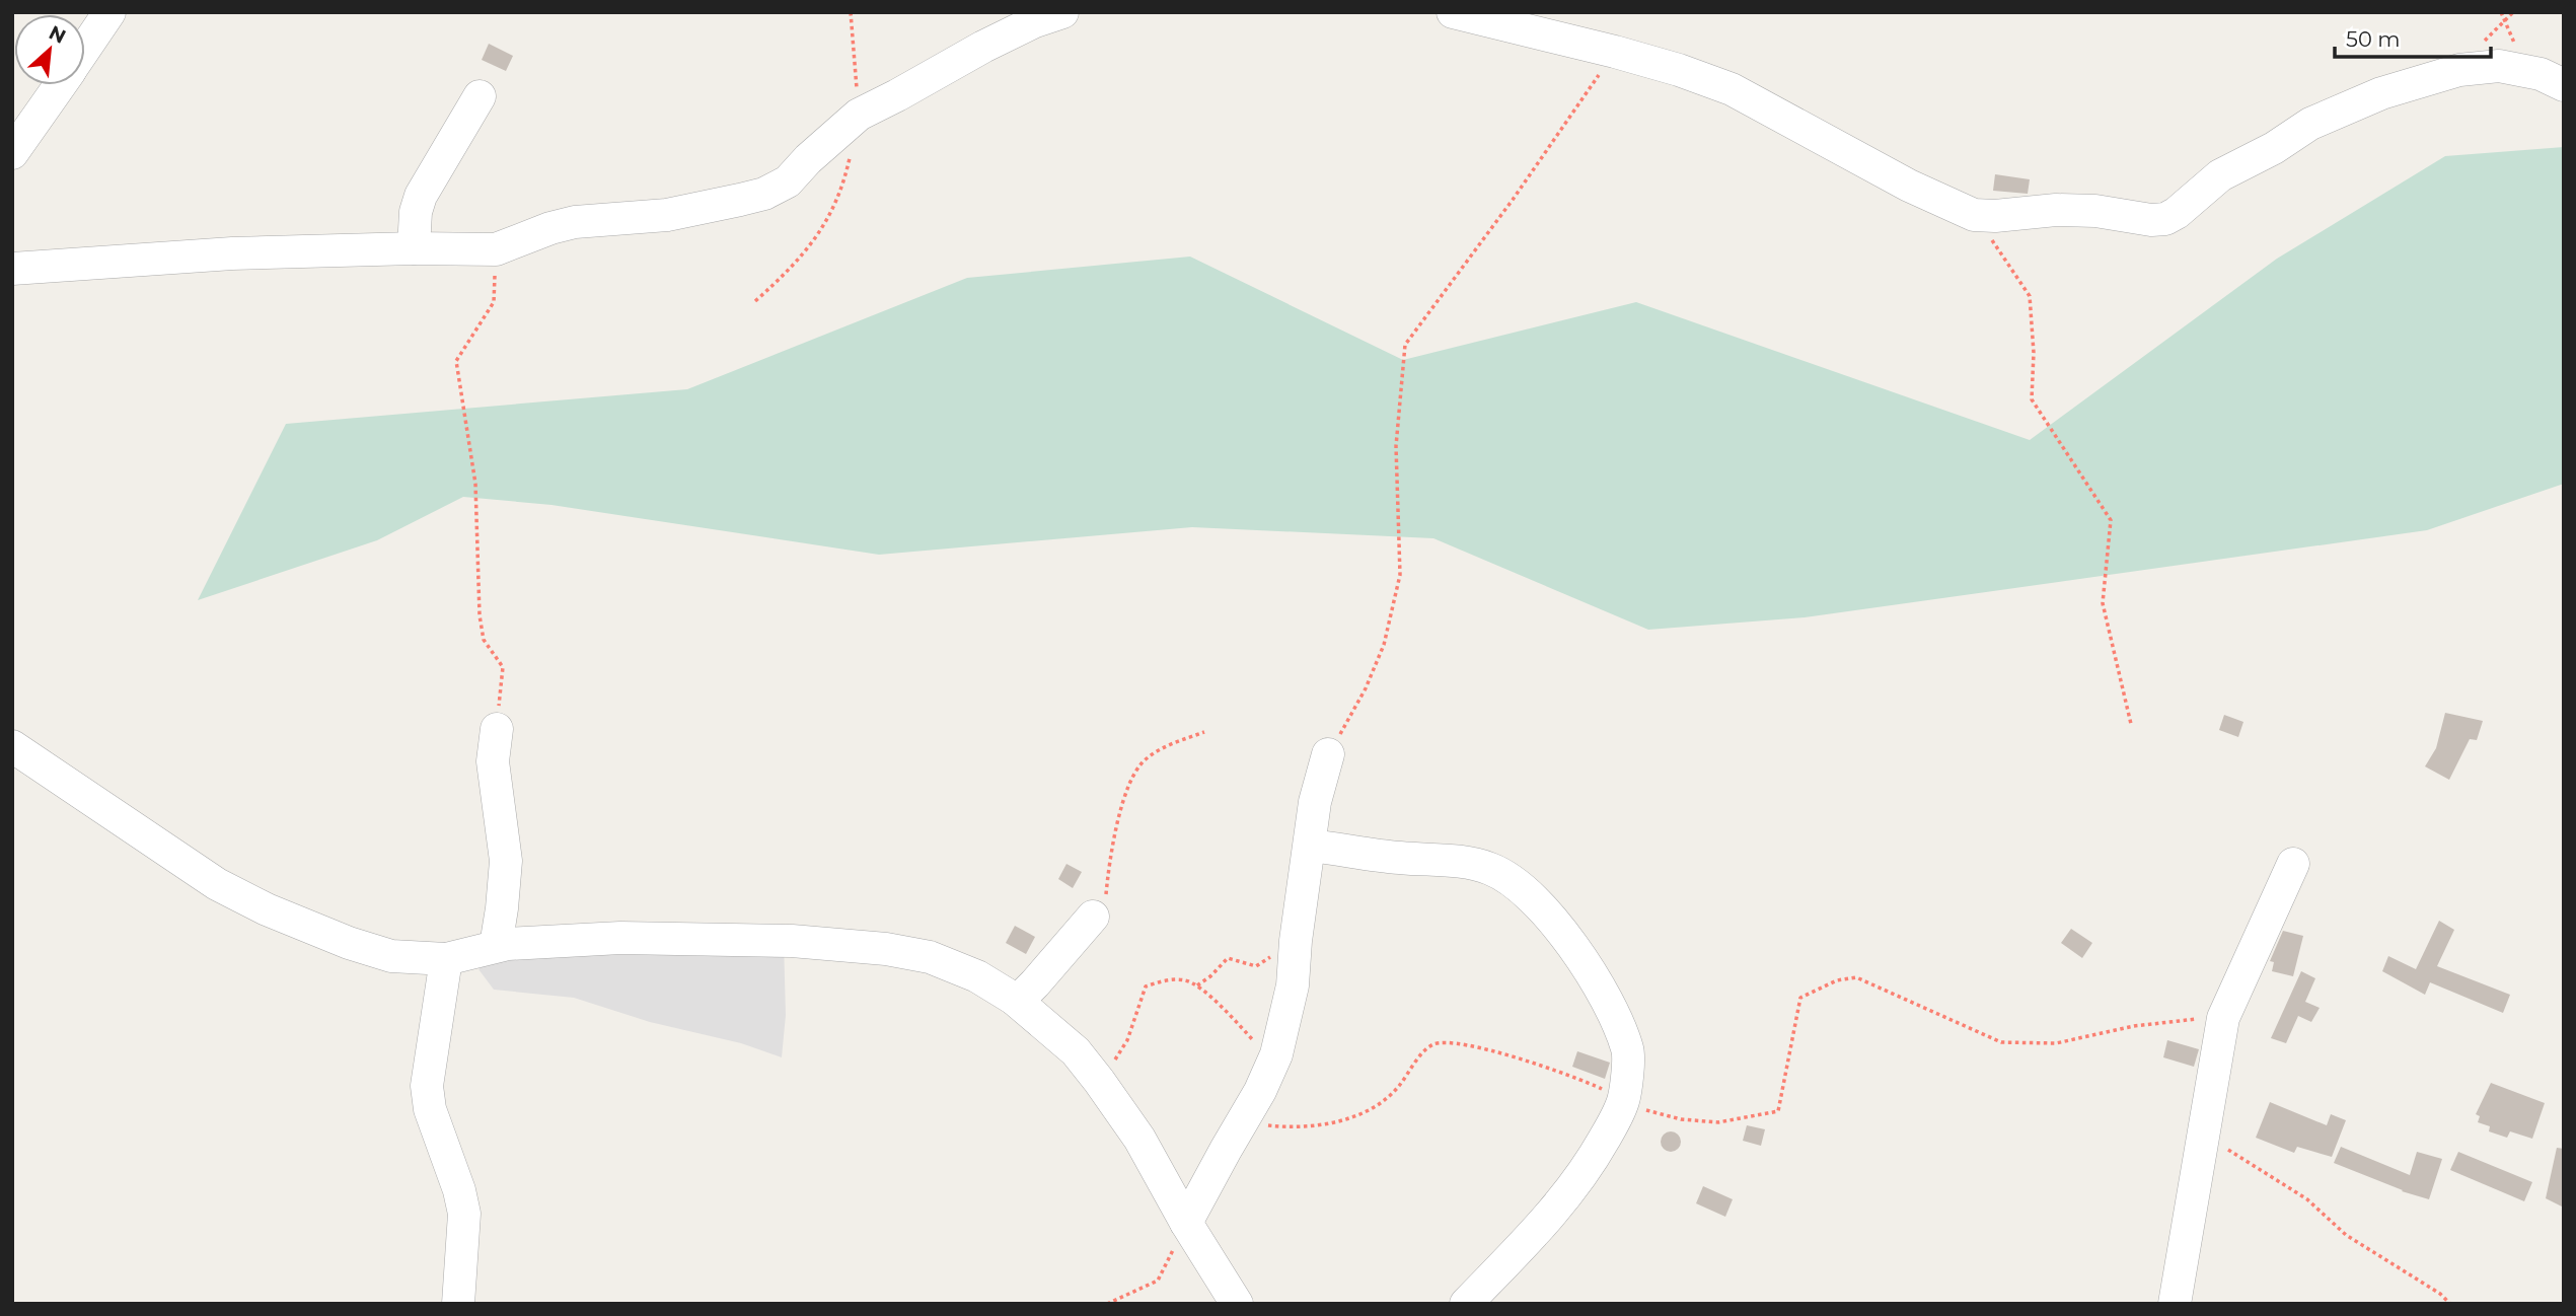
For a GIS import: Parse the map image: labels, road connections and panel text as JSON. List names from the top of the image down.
{
  "scale_bar": "50 m",
  "north": "top right"
}
